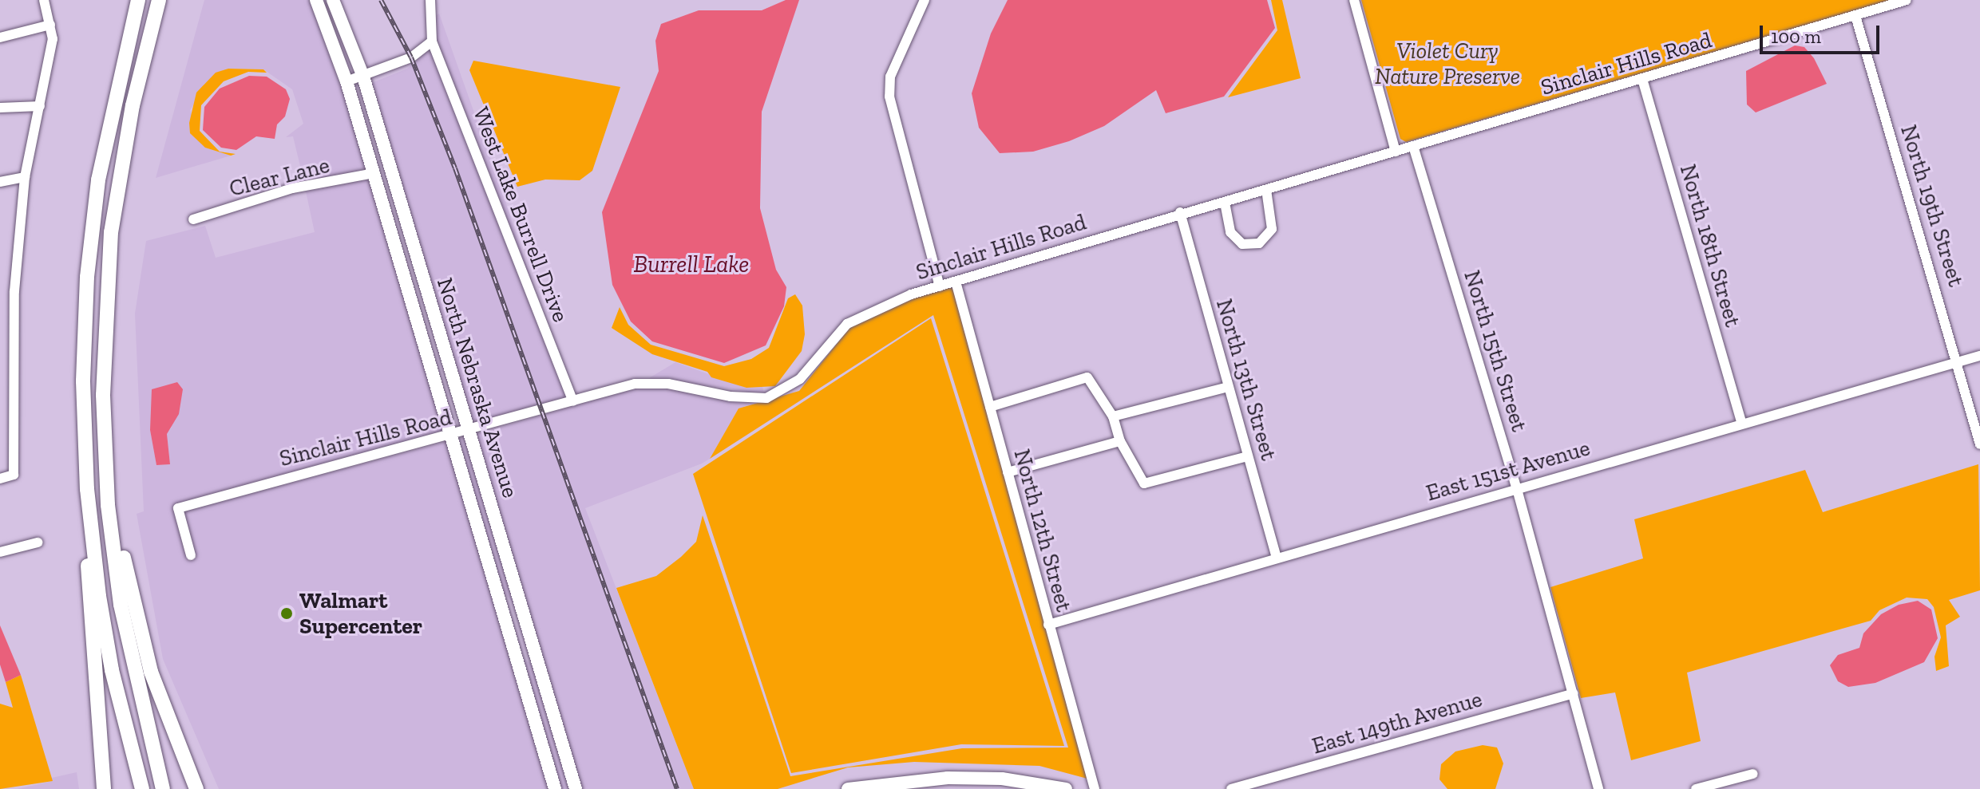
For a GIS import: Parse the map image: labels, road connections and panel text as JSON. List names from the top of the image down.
{
  "streets": {
    "main road": ["North Nebraska Avenue"],
    "street": [
      "Sinclair Hills Road",
      "Clear Lane",
      "North 19th Street",
      "West Lake Burrell Drive",
      "North 18th Street",
      "North 15th Street",
      "North 13th Street",
      "East 151st Avenue",
      "North 12th Street",
      "East 149th Avenue"
    ]
  },
  "crossings": [
    ["Sinclair Hills Road", "North 19th Street"],
    ["Sinclair Hills Road", "West Lake Burrell Drive"],
    ["Sinclair Hills Road", "North 18th Street"],
    ["Sinclair Hills Road", "North 15th Street"],
    ["Sinclair Hills Road", "North 13th Street"],
    ["Sinclair Hills Road", "North Nebraska Avenue"],
    ["Sinclair Hills Road", "North 12th Street"],
    ["Clear Lane", "North Nebraska Avenue"],
    ["North 19th Street", "East 151st Avenue"],
    ["North 18th Street", "East 151st Avenue"],
    ["North 15th Street", "East 151st Avenue"],
    ["North 15th Street", "East 149th Avenue"],
    ["North 13th Street", "East 151st Avenue"],
    ["East 151st Avenue", "North 12th Street"]
  ],
  "water": ["Burrell Lake"],
  "parks": ["Violet Cury Nature Preserve"],
  "places": ["Walmart Supercenter"],
  "scale_bar": "100 m"
}
